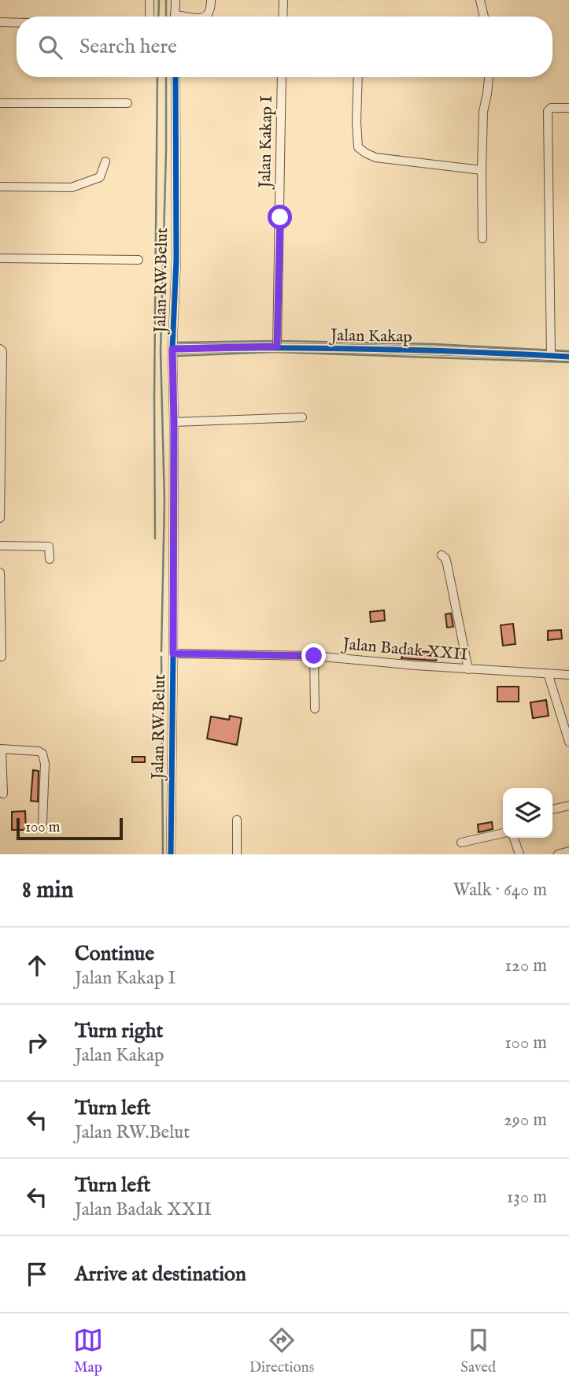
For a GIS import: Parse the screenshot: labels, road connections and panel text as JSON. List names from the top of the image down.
{
  "streets": {
    "street": [
      "Jalan Kakap I",
      "Jalan RW.Belut",
      "Jalan Kakap",
      "Jalan Badak XXII"
    ]
  },
  "crossings": [
    ["Jalan Kakap I", "Jalan Kakap"],
    ["Jalan RW.Belut", "Jalan Kakap"],
    ["Jalan RW.Belut", "Jalan Badak XXII"]
  ],
  "scale_bar": "100 m",
  "page": {
    "search": "Search here",
    "scale": "100 m",
    "heading": ["8 min", "Walk · 640 m"],
    "list": [
      ["Continue", "Jalan Kakap I", "120 m"],
      ["Turn right", "Jalan Kakap", "100 m"],
      ["Turn left", "Jalan RW.Belut", "290 m"],
      ["Turn left", "Jalan Badak XXII", "130 m"],
      "Arrive at destination"
    ],
    "nav": ["Map", "Directions", "Saved"]
  }
}
